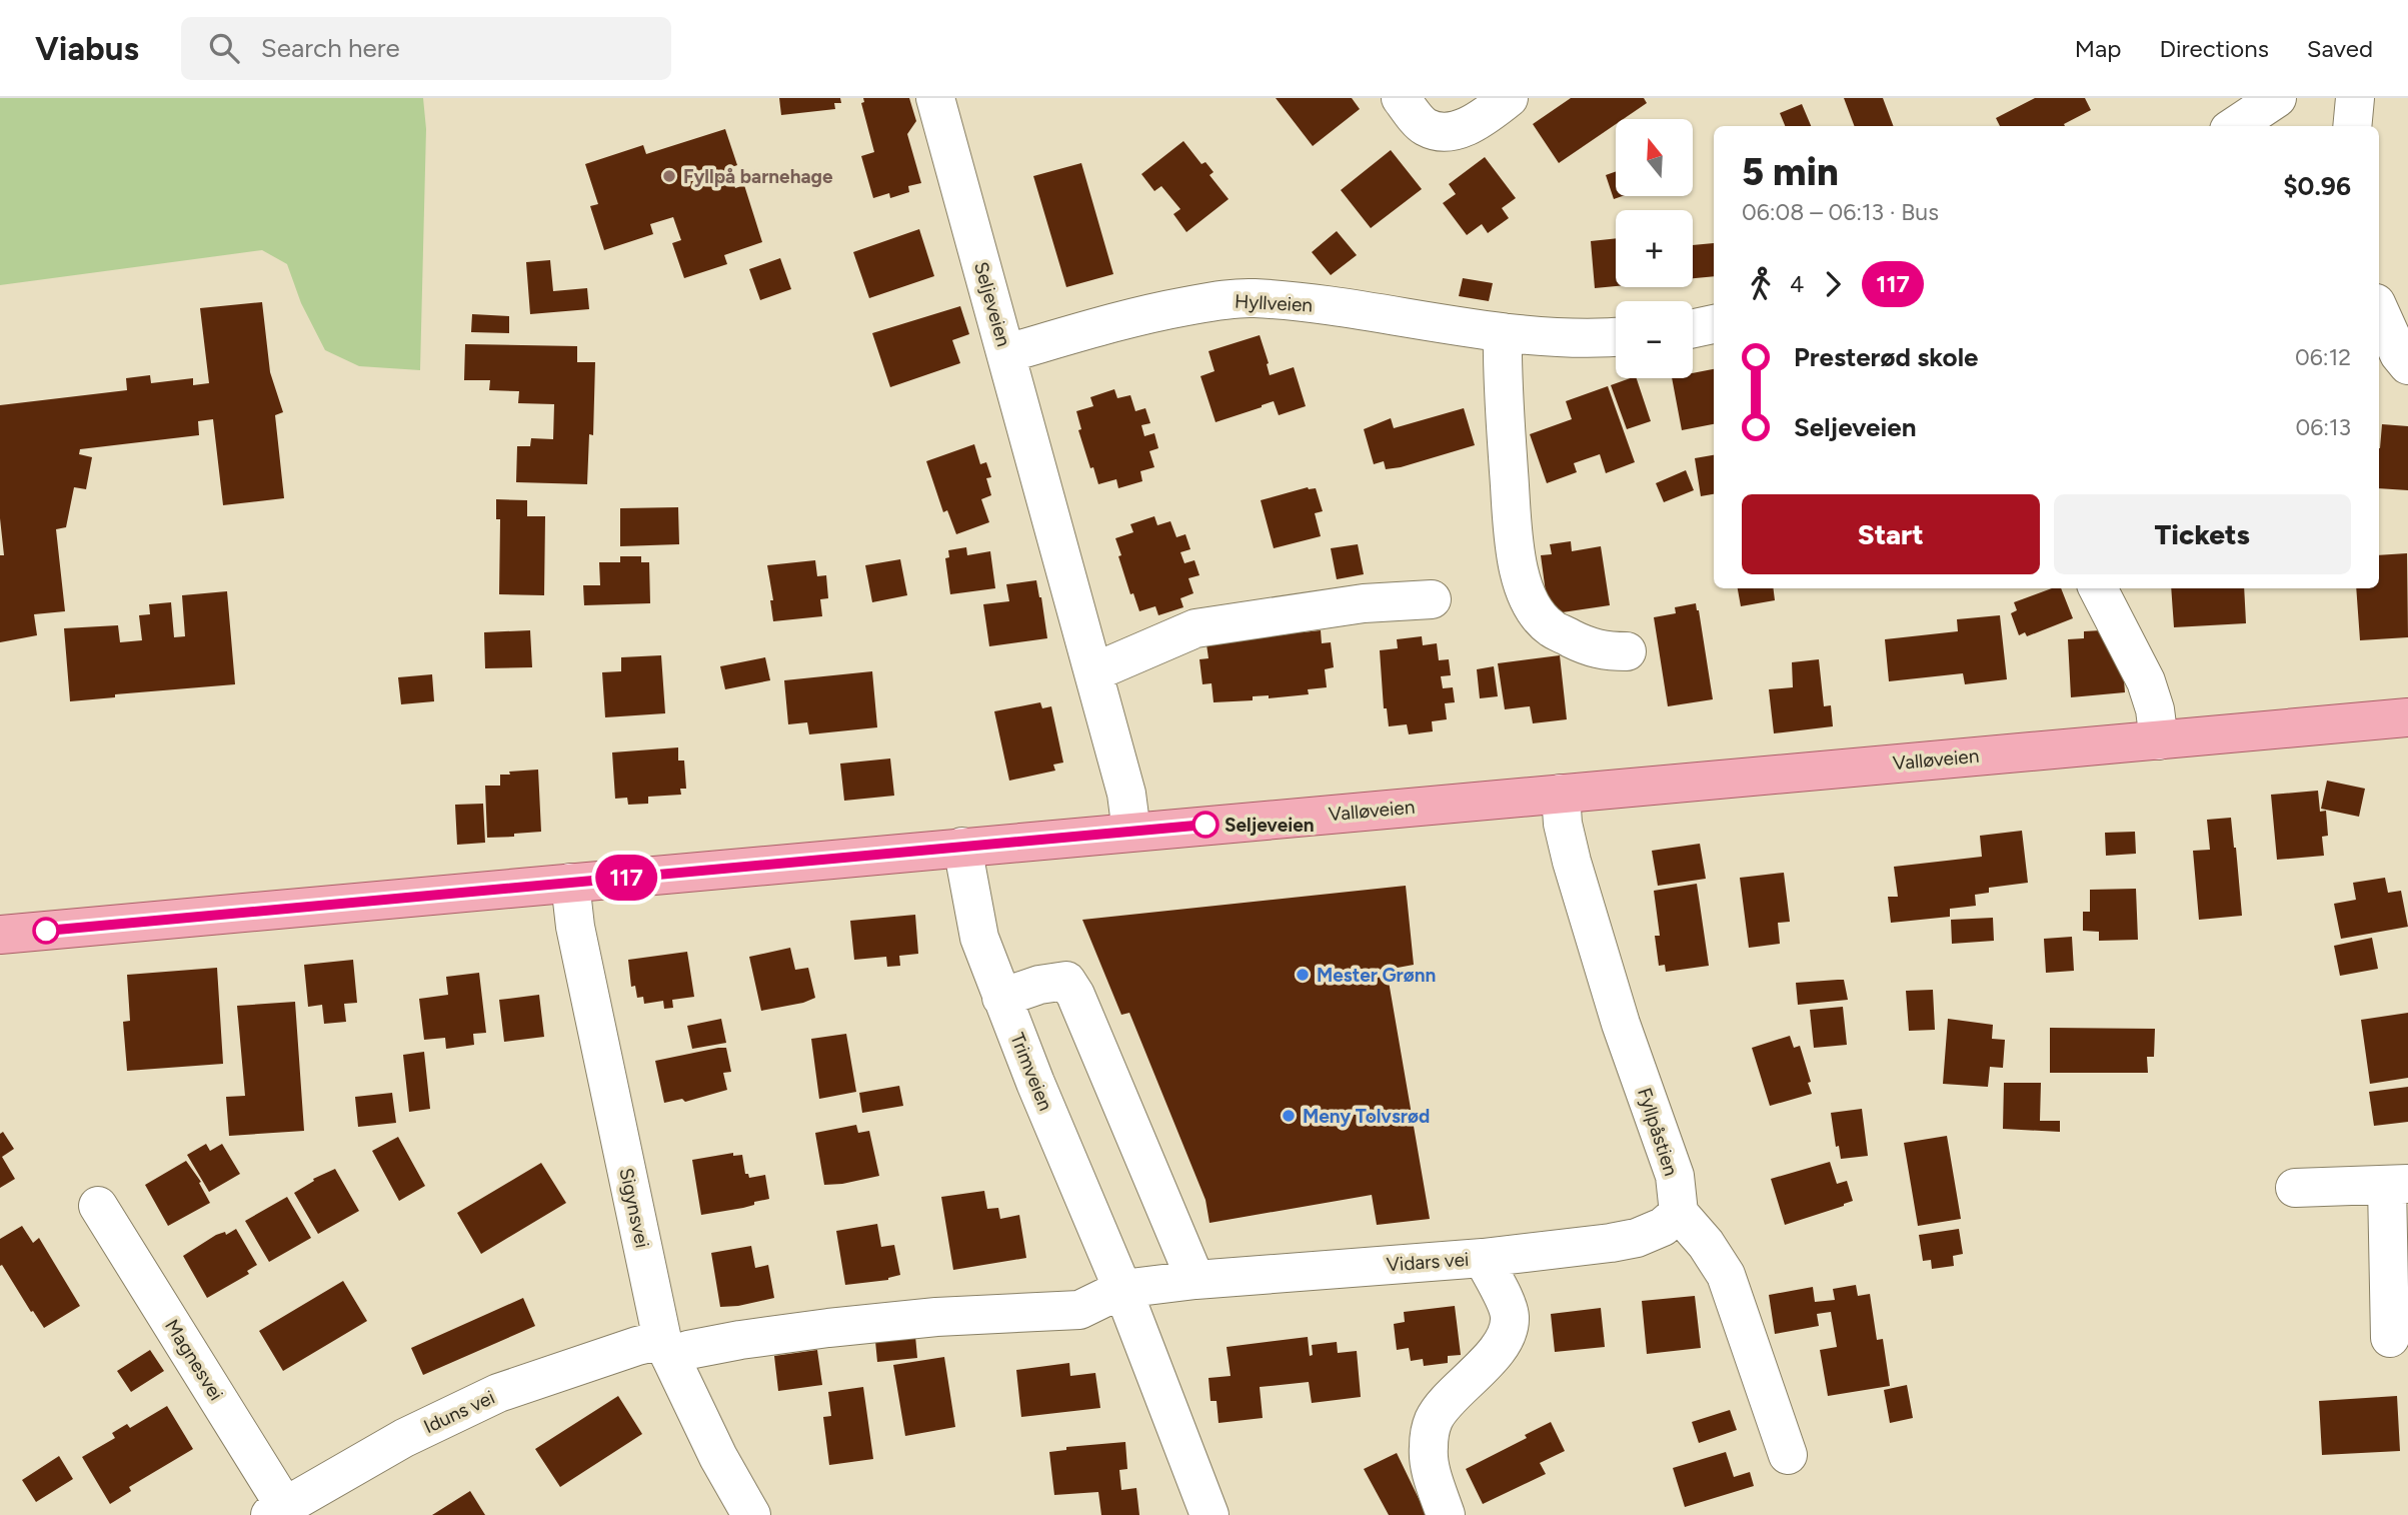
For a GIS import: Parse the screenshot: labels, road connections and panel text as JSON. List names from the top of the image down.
{
  "streets": {
    "main road": ["Valløveien"],
    "street": [
      "Hyllveien",
      "Seljeveien",
      "Trimveien",
      "Fyllpåstien",
      "Sigynsvei",
      "Vidars vei",
      "Magnesvei",
      "Iduns vei"
    ]
  },
  "crossings": [
    ["Hyllveien", "Seljeveien"],
    ["Seljeveien", "Valløveien"],
    ["Valløveien", "Trimveien"],
    ["Valløveien", "Fyllpåstien"],
    ["Valløveien", "Sigynsvei"],
    ["Trimveien", "Vidars vei"],
    ["Sigynsvei", "Iduns vei"],
    ["Magnesvei", "Iduns vei"]
  ],
  "places": [
    "Fyllpå barnehage",
    "Seljeveien",
    "Mester Grønn",
    "Meny Tolvsrød"
  ],
  "lines": ["bus line 117"],
  "north": "top",
  "page": {
    "header": "Viabus",
    "search": "Search here",
    "nav": ["Map", "Directions", "Saved"],
    "on_map": "117",
    "map_buttons": ["+", "−"],
    "heading": ["5 min", "06:08 – 06:13 · Bus", "$0.96"],
    "legs": ["4", "117"],
    "list": [
      {
        "name": "Presterød skole",
        "value": "06:12"
      },
      {
        "name": "Seljeveien",
        "value": "06:13"
      }
    ],
    "buttons": ["Start", "Tickets"]
  }
}
